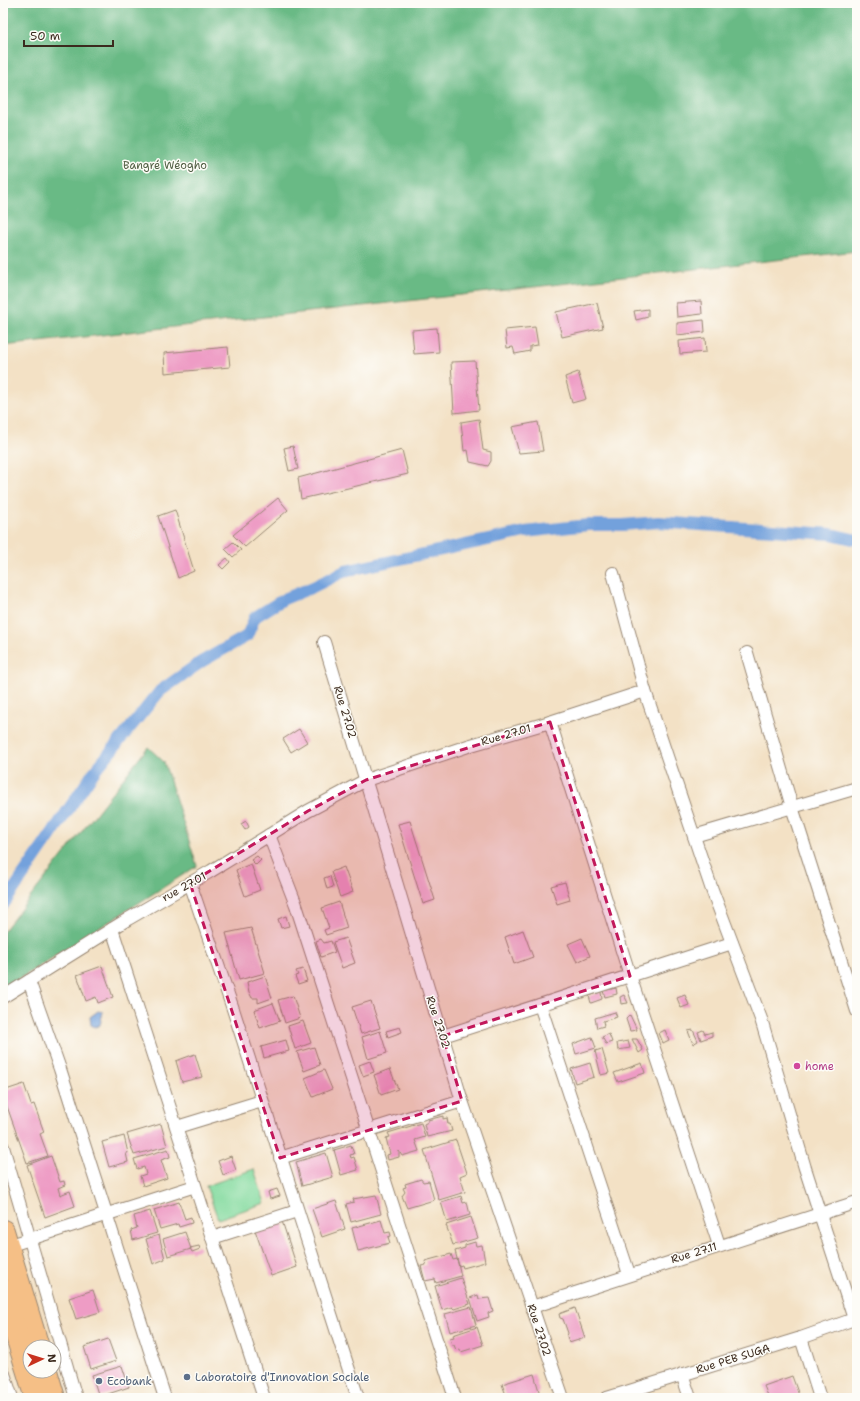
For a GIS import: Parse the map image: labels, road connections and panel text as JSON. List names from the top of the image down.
{
  "streets": {
    "street": [
      "Rue 27.02",
      "Rue 27.01",
      "rue 27.01",
      "Rue 27.11",
      "Rue PEB SUGA"
    ]
  },
  "crossings": [
    ["Rue 27.02", "Rue 27.01"],
    ["Rue 27.02", "rue 27.01"],
    ["Rue 27.02", "Rue 27.11"],
    ["Rue 27.01", "rue 27.01"]
  ],
  "parks": ["Bangré Wéogho"],
  "places": ["home", "Laboratoire d'Innovation Sociale", "Ecobank"],
  "scale_bar": "50 m",
  "north": "right"
}
